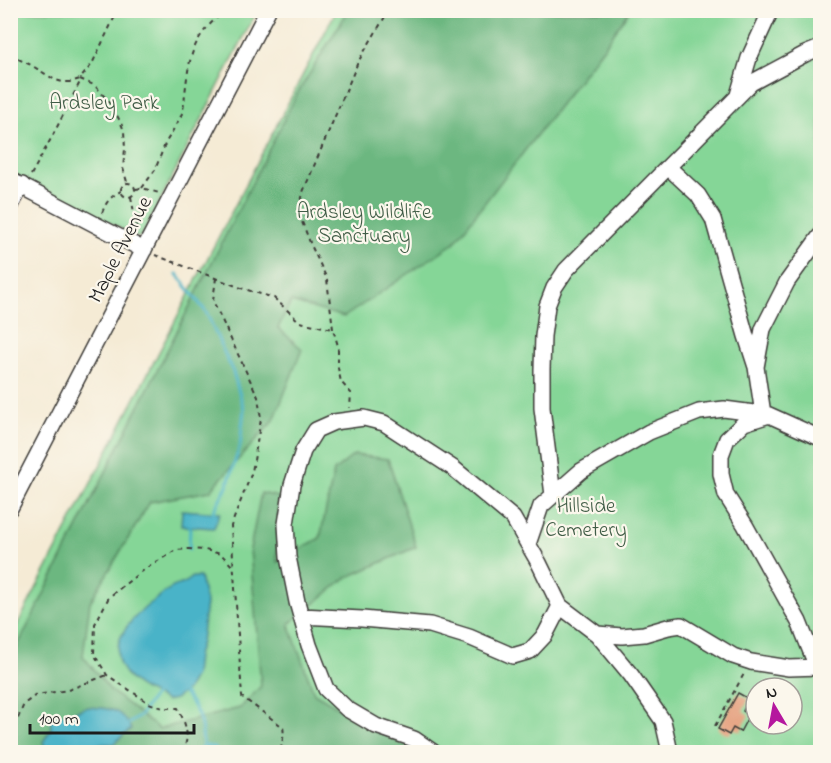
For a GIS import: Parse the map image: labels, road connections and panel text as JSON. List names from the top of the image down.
{
  "streets": {
    "street": ["Maple Avenue"]
  },
  "parks": ["Ardsley Park", "Ardsley Wildlife Sanctuary", "Hillside Cemetery"],
  "scale_bar": "100 m",
  "north": "top"
}
